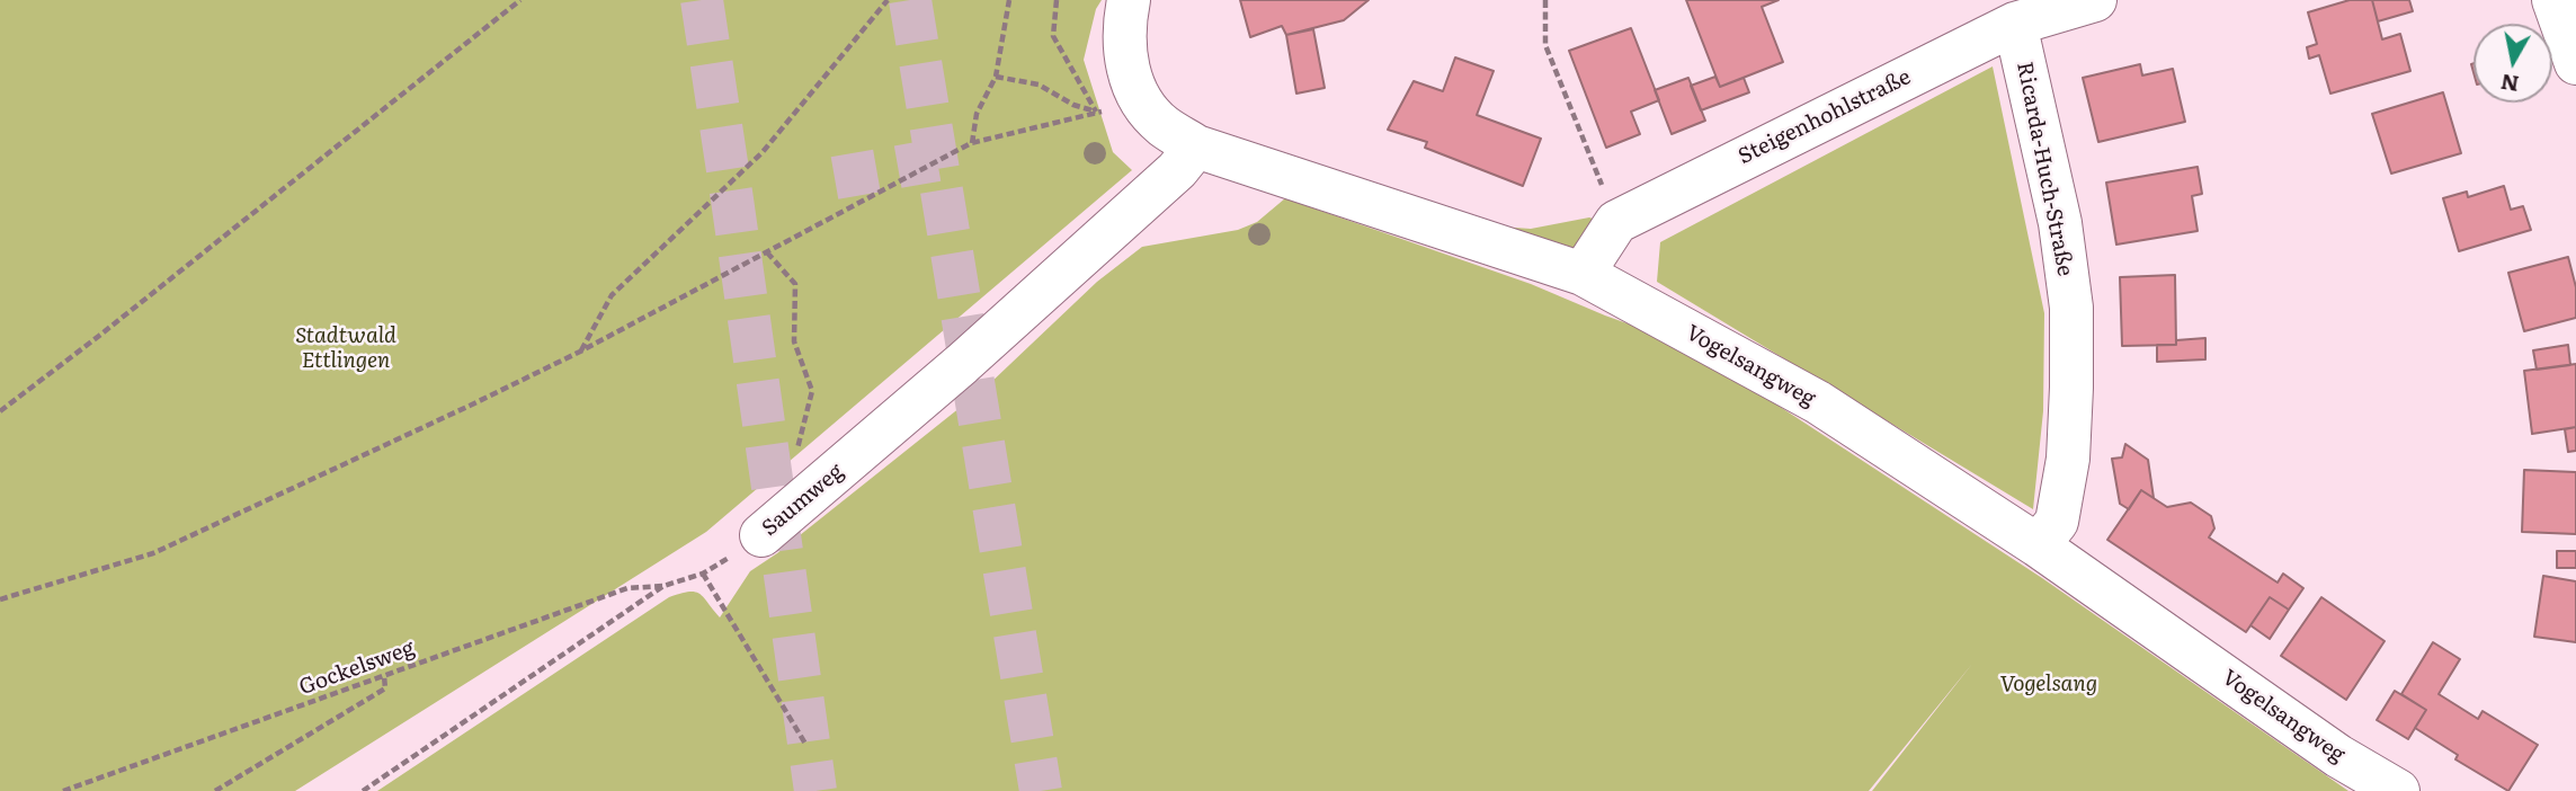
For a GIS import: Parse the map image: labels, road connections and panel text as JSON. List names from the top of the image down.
{
  "streets": {
    "street": [
      "Steigenhohlstraße",
      "Ricarda-Huch-Straße",
      "Vogelsangweg",
      "Saumweg"
    ],
    "path": ["Gockelsweg"]
  },
  "crossings": [
    ["Steigenhohlstraße", "Ricarda-Huch-Straße"],
    ["Steigenhohlstraße", "Vogelsangweg"],
    ["Ricarda-Huch-Straße", "Vogelsangweg"],
    ["Vogelsangweg", "Saumweg"],
    ["Saumweg", "Gockelsweg"]
  ],
  "parks": ["Stadtwald Ettlingen", "Vogelsang"],
  "north": "bottom"
}
